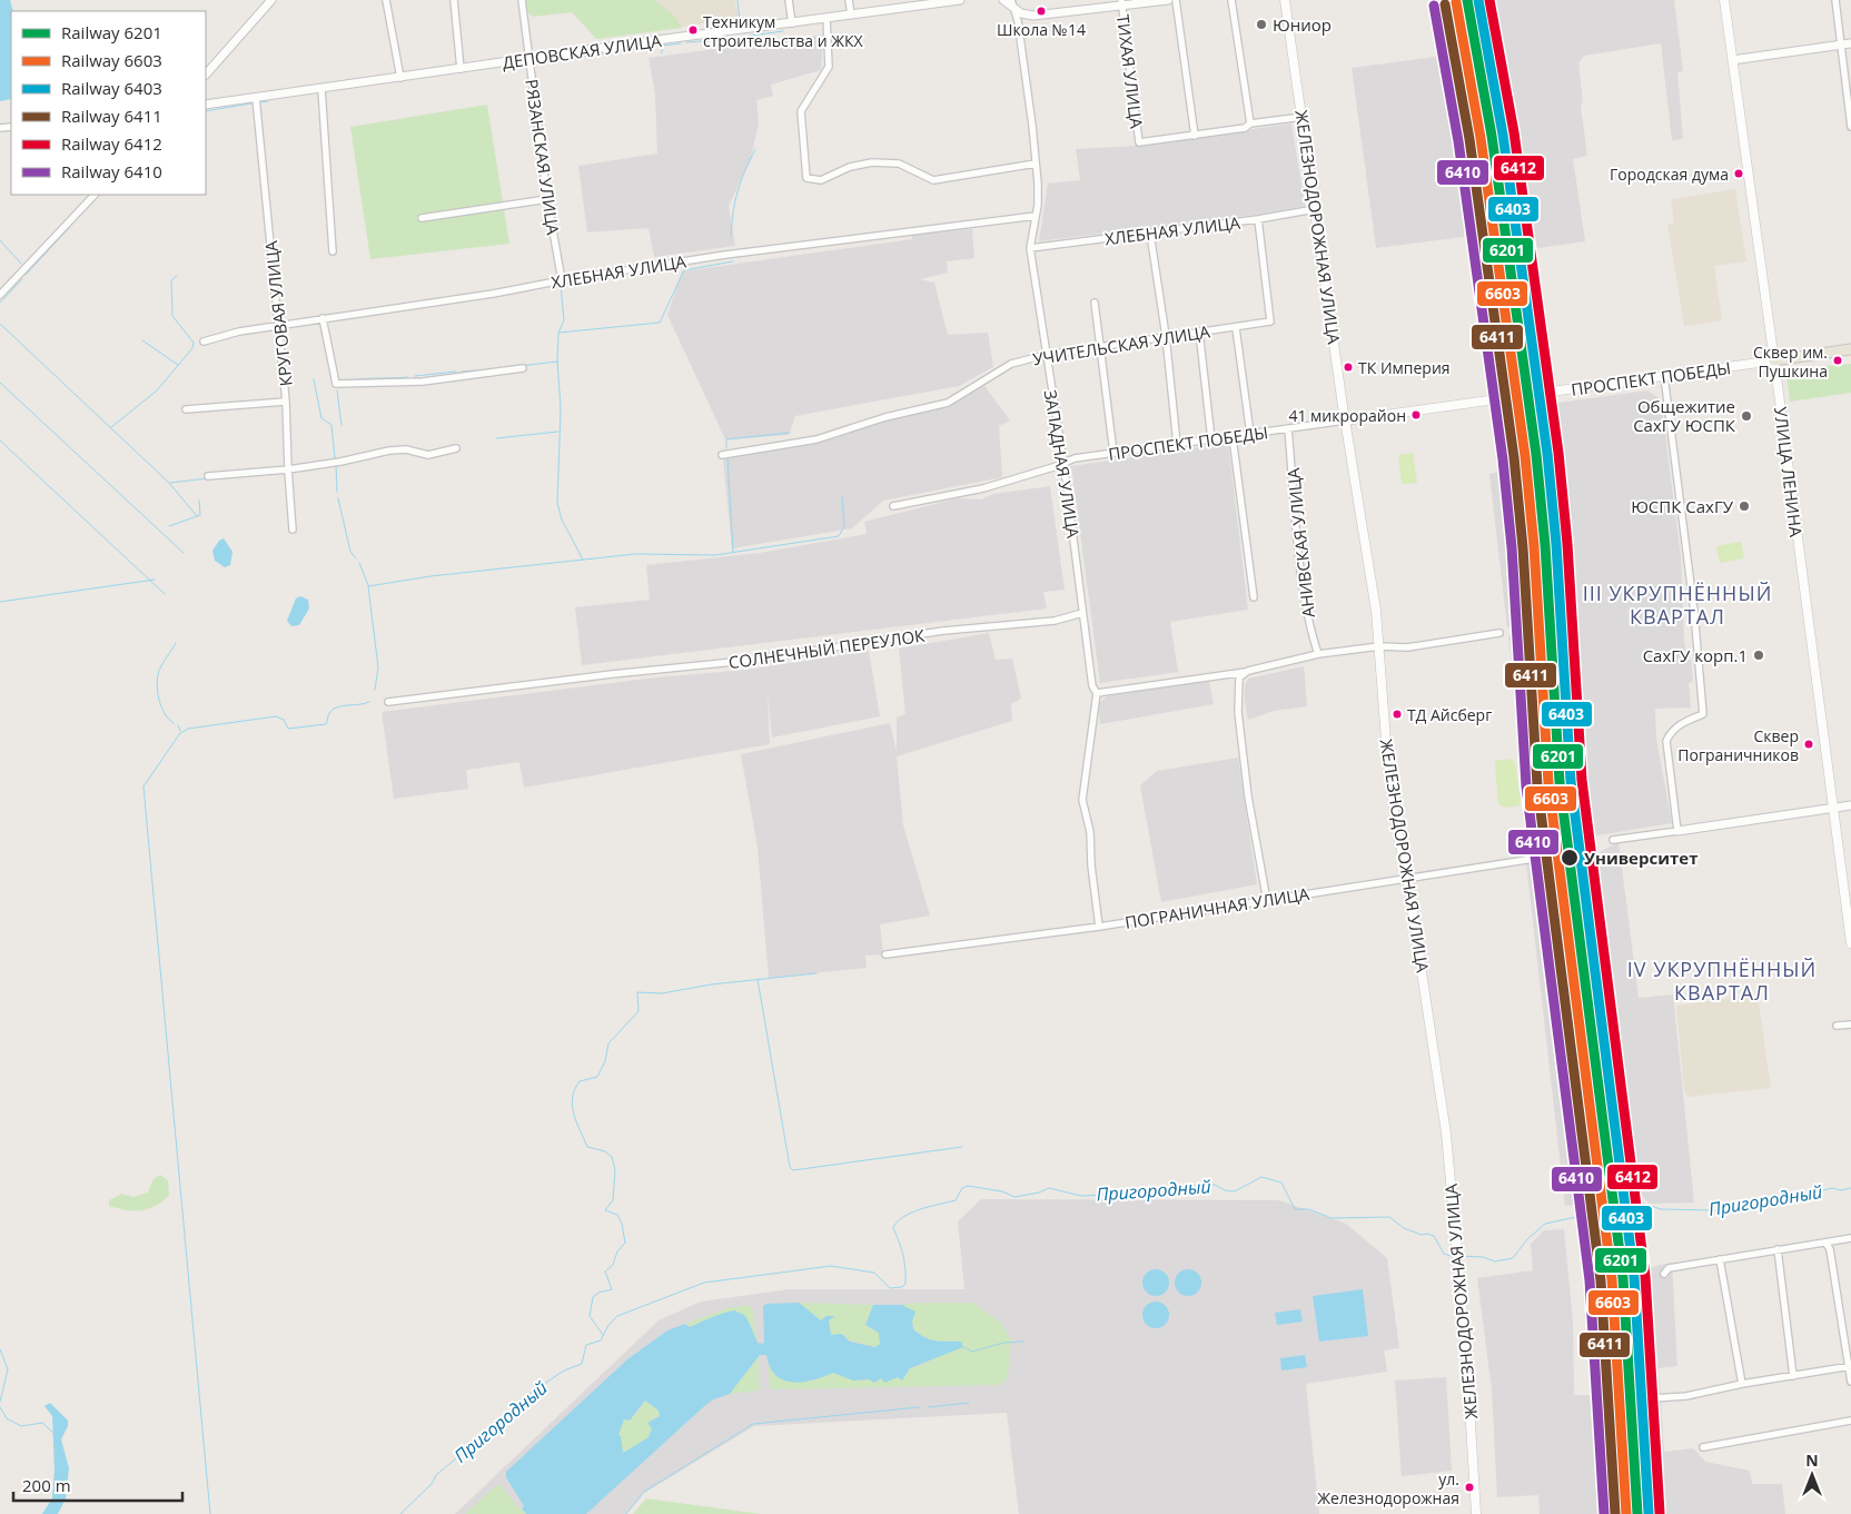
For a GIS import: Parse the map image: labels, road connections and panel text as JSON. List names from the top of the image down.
{
  "streets": {
    "main road": ["ЖЕЛЕЗНОДОРОЖНАЯ УЛИЦА", "ПРОСПЕКТ ПОБЕДЫ", "УЛИЦА ЛЕНИНА"],
    "street": [
      "ДЕПОВСКАЯ УЛИЦА",
      "ТИХАЯ УЛИЦА",
      "РЯЗАНСКАЯ УЛИЦА",
      "ХЛЕБНАЯ УЛИЦА",
      "КРУГОВАЯ УЛИЦА",
      "УЧИТЕЛЬСКАЯ УЛИЦА",
      "ЗАПАДНАЯ УЛИЦА",
      "АНИВСКАЯ УЛИЦА",
      "СОЛНЕЧНЫЙ ПЕРЕУЛОК",
      "ПОГРАНИЧНАЯ УЛИЦА"
    ]
  },
  "crossings": [
    ["ДЕПОВСКАЯ УЛИЦА", "РЯЗАНСКАЯ УЛИЦА"],
    ["ДЕПОВСКАЯ УЛИЦА", "КРУГОВАЯ УЛИЦА"],
    ["РЯЗАНСКАЯ УЛИЦА", "ХЛЕБНАЯ УЛИЦА"],
    ["ЖЕЛЕЗНОДОРОЖНАЯ УЛИЦА", "ХЛЕБНАЯ УЛИЦА"],
    ["ЖЕЛЕЗНОДОРОЖНАЯ УЛИЦА", "ПРОСПЕКТ ПОБЕДЫ"],
    ["ЖЕЛЕЗНОДОРОЖНАЯ УЛИЦА", "ПОГРАНИЧНАЯ УЛИЦА"],
    ["ХЛЕБНАЯ УЛИЦА", "КРУГОВАЯ УЛИЦА"],
    ["ХЛЕБНАЯ УЛИЦА", "УЧИТЕЛЬСКАЯ УЛИЦА"],
    ["ХЛЕБНАЯ УЛИЦА", "ЗАПАДНАЯ УЛИЦА"],
    ["УЧИТЕЛЬСКАЯ УЛИЦА", "ЗАПАДНАЯ УЛИЦА"],
    ["ПРОСПЕКТ ПОБЕДЫ", "ЗАПАДНАЯ УЛИЦА"],
    ["ПРОСПЕКТ ПОБЕДЫ", "УЛИЦА ЛЕНИНА"],
    ["ПРОСПЕКТ ПОБЕДЫ", "АНИВСКАЯ УЛИЦА"],
    ["ЗАПАДНАЯ УЛИЦА", "СОЛНЕЧНЫЙ ПЕРЕУЛОК"],
    ["ЗАПАДНАЯ УЛИЦА", "ПОГРАНИЧНАЯ УЛИЦА"]
  ],
  "districts": ["III УКРУПНЁННЫЙ КВАРТАЛ", "IV УКРУПНЁННЫЙ КВАРТАЛ"],
  "water": ["Пригородный"],
  "places": [
    "Школа №14",
    "Юниор",
    "Техникум строительства и ЖКХ",
    "Городская дума",
    "Сквер им. Пушкина",
    "ТК Империя",
    "41 микрорайон",
    "Общежитие СахГУ ЮСПК",
    "ЮСПК СахГУ",
    "СахГУ корп.1",
    "ТД Айсберг",
    "Сквер Пограничников",
    "Университет",
    "ул. Железнодорожная"
  ],
  "lines": [
    "rail line 6201",
    "rail line 6403",
    "rail line 6412",
    "rail line 6603",
    "rail line 6411",
    "rail line 6410"
  ],
  "legend": [
    "Railway 6201",
    "Railway 6603",
    "Railway 6403",
    "Railway 6411",
    "Railway 6412",
    "Railway 6410"
  ],
  "scale_bar": "200 m",
  "north": "top"
}
